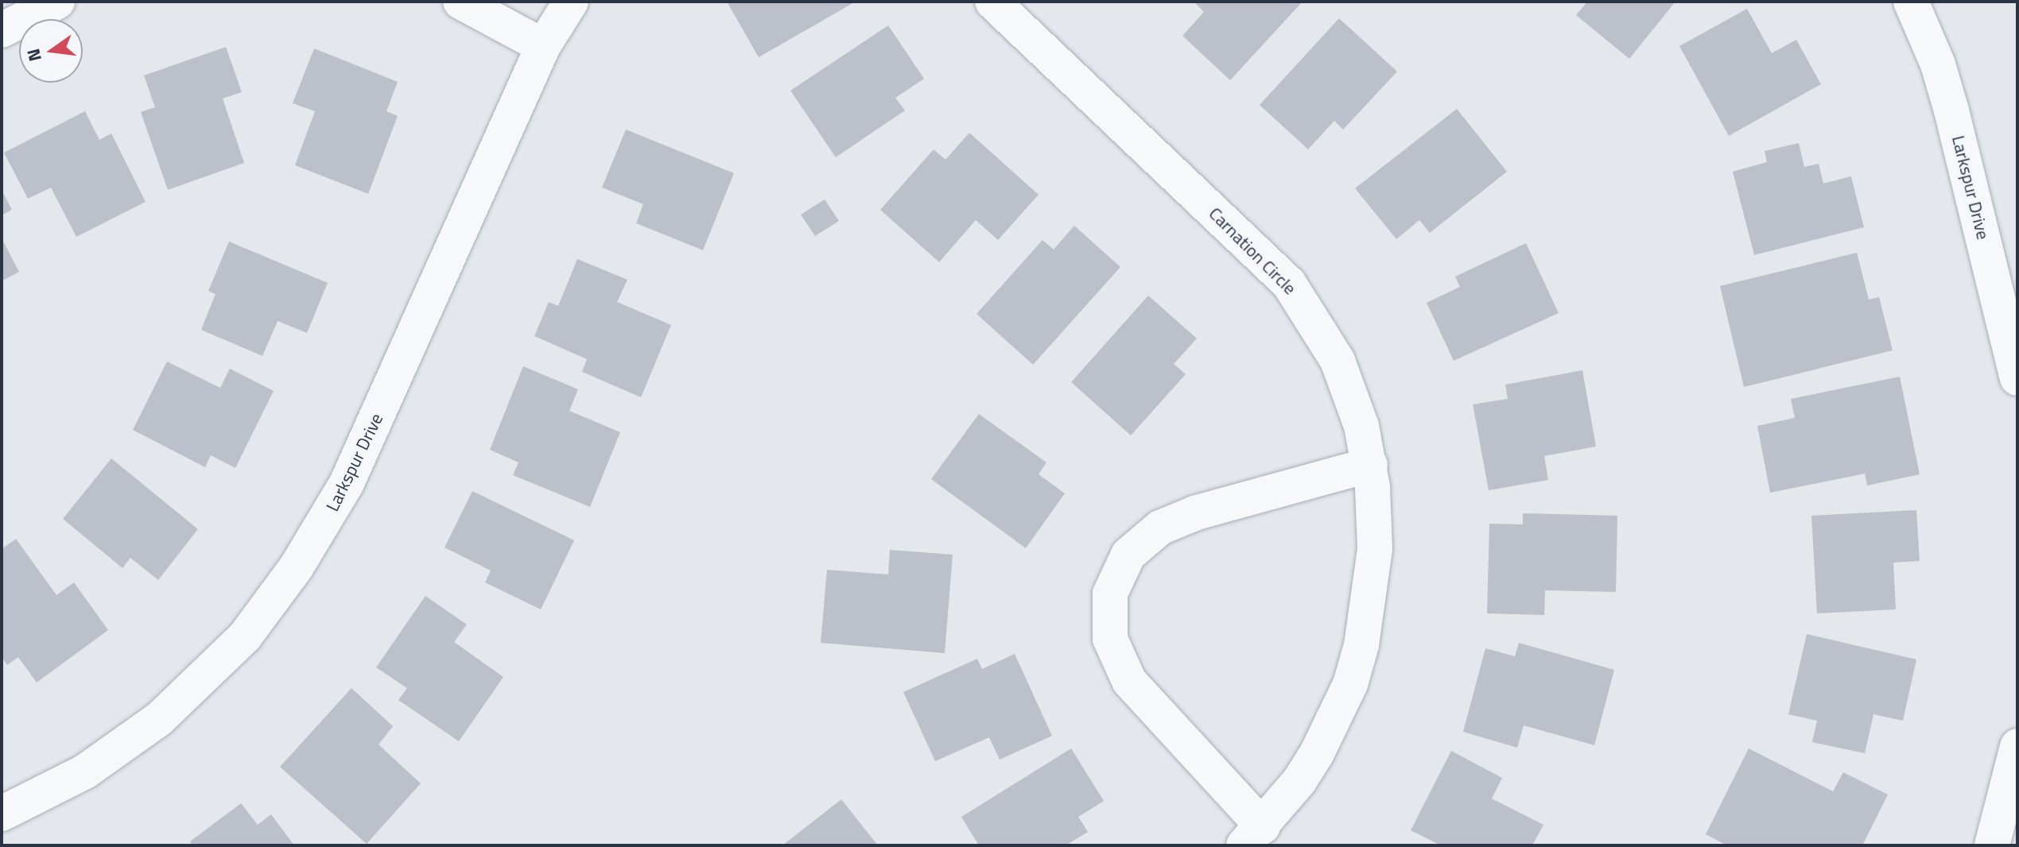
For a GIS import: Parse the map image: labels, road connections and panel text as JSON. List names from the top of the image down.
{
  "streets": {
    "street": ["Larkspur Drive", "Carnation Circle"]
  },
  "north": "left"
}
